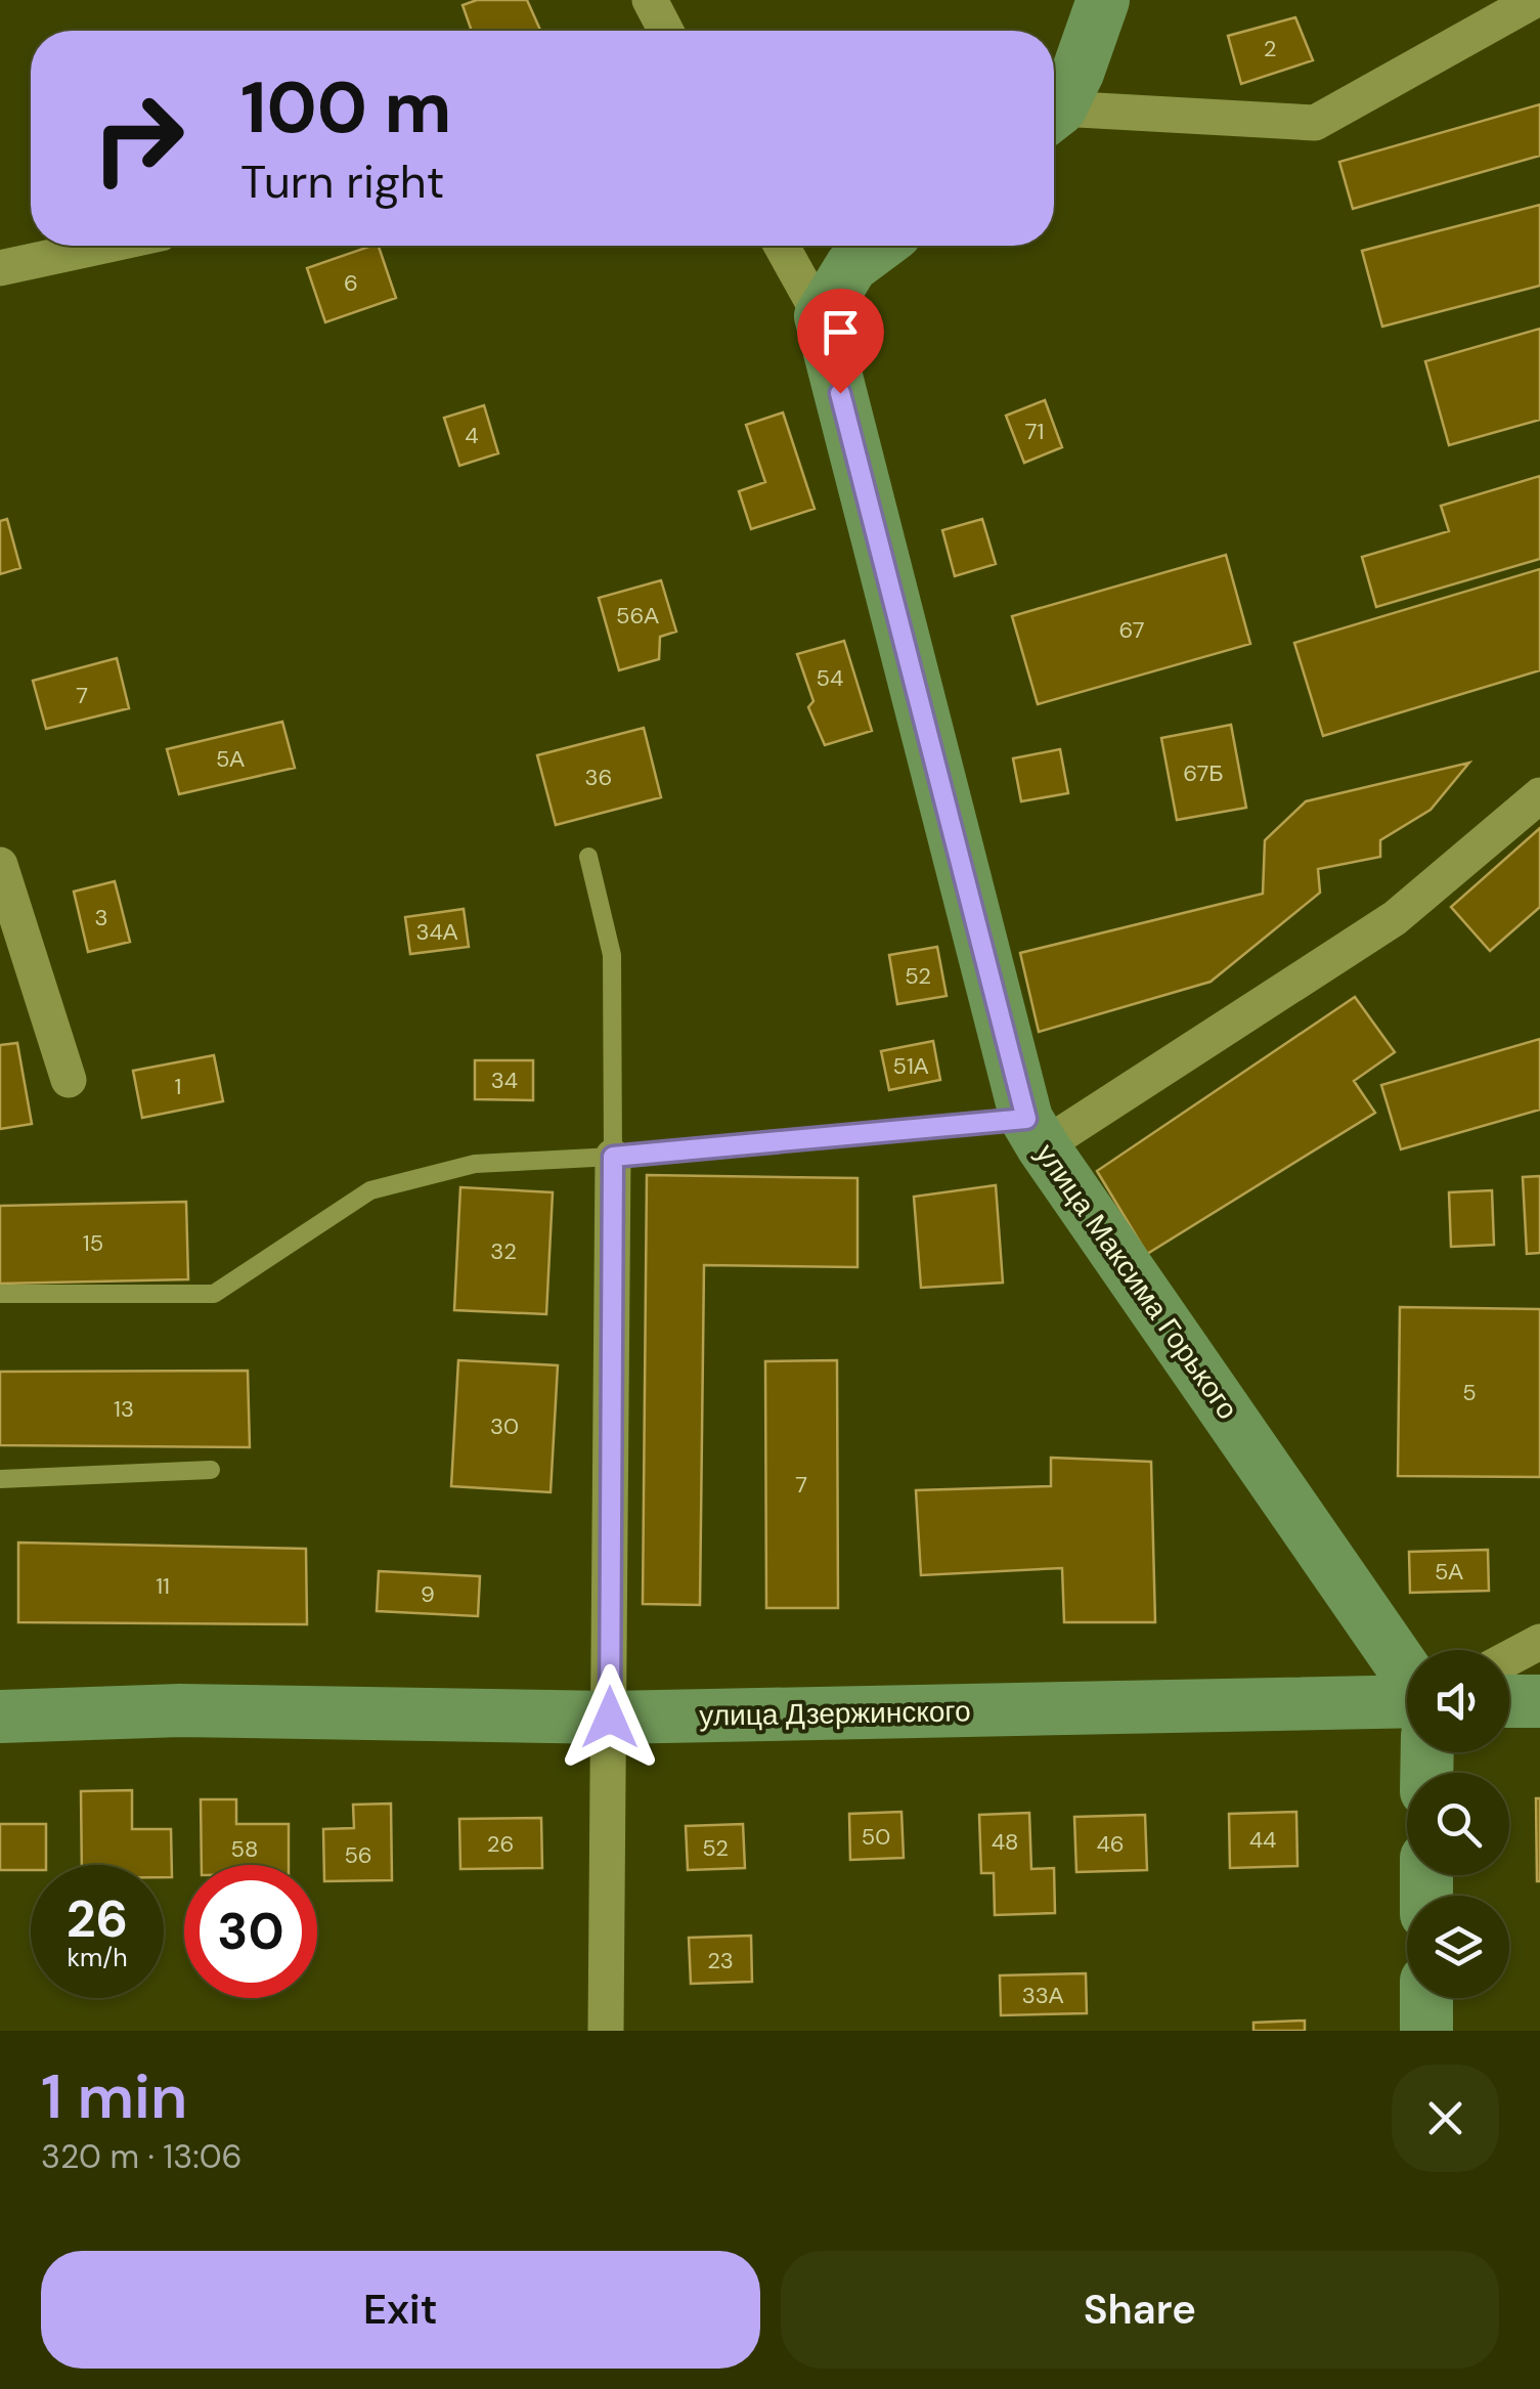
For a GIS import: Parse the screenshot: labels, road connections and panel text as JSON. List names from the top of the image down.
{
  "streets": {
    "street": ["улица Максима Горького", "улица Дзержинского"]
  },
  "house_numbers": [
    "2",
    "6",
    "71",
    "4",
    "56А",
    "67",
    "54",
    "7",
    "5А",
    "67Б",
    "36",
    "3",
    "34А",
    "52",
    "51А",
    "34",
    "1",
    "15",
    "32",
    "5",
    "13",
    "30",
    "7",
    "5А",
    "11",
    "9",
    "50",
    "44",
    "48",
    "26",
    "46",
    "52",
    "58",
    "56",
    "23",
    "33А"
  ],
  "page": {
    "turn": ["100 m", "Turn right"],
    "speed": "26 km/h",
    "limit": "30",
    "heading": ["1 min", "320 m · 13:06"],
    "buttons": ["Exit", "Share"]
  }
}
